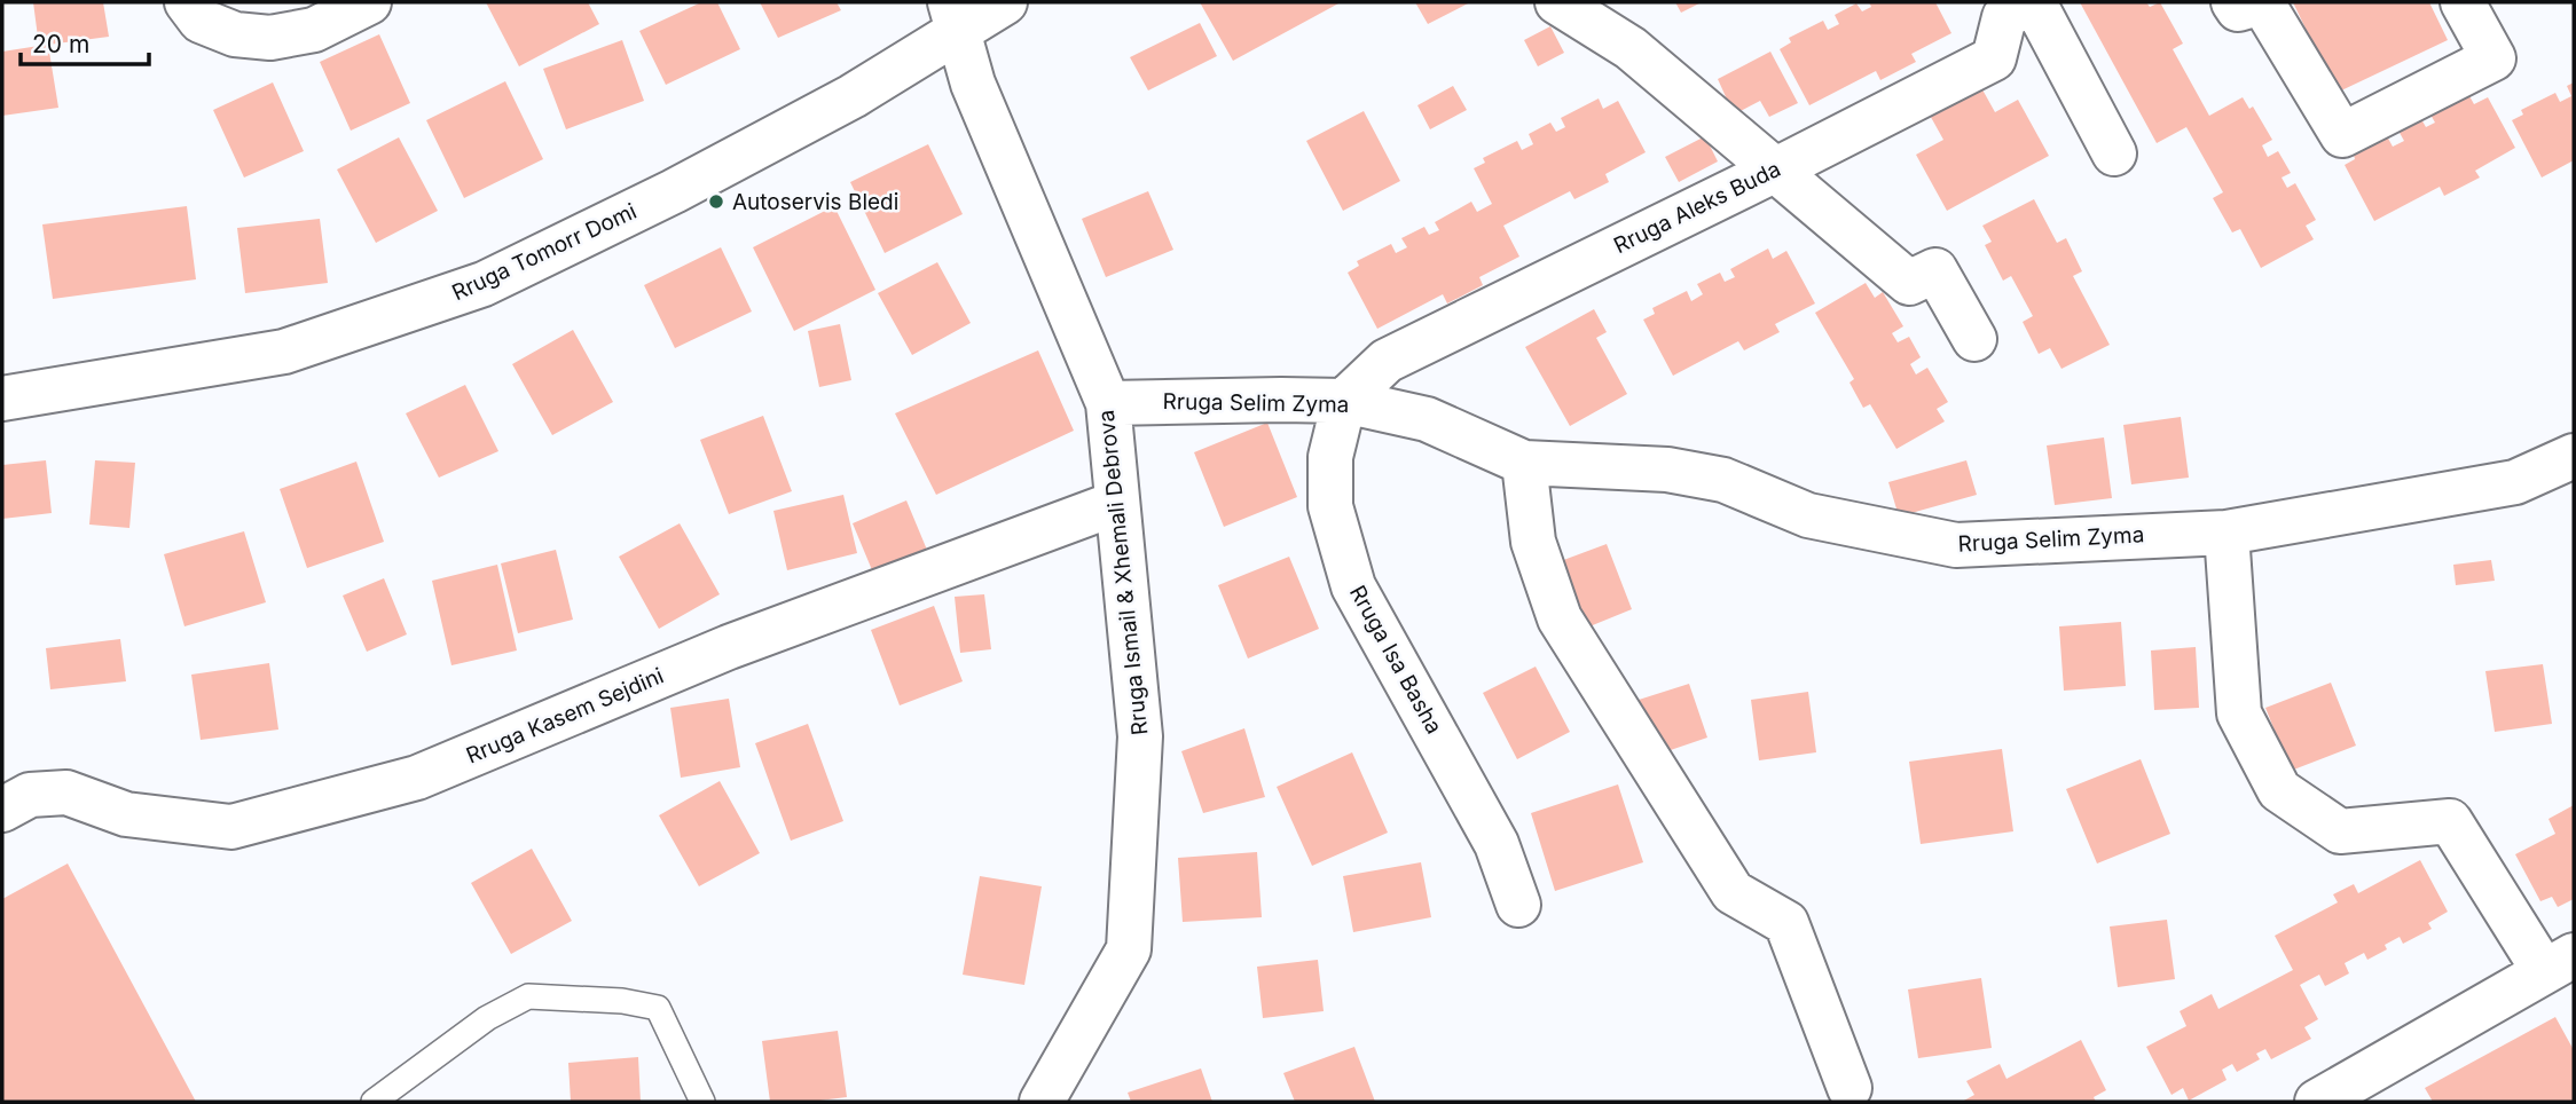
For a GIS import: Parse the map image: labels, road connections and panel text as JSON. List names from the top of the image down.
{
  "streets": {
    "street": [
      "Rruga Aleks Buda",
      "Rruga Tomorr Domi",
      "Rruga Selim Zyma",
      "Rruga Ismail & Xhemali Debrova",
      "Rruga Isa Basha",
      "Rruga Kasem Sejdini"
    ]
  },
  "crossings": [
    ["Rruga Aleks Buda", "Rruga Selim Zyma"],
    ["Rruga Aleks Buda", "Rruga Isa Basha"],
    ["Rruga Tomorr Domi", "Rruga Ismail & Xhemali Debrova"],
    ["Rruga Selim Zyma", "Rruga Ismail & Xhemali Debrova"],
    ["Rruga Selim Zyma", "Rruga Isa Basha"],
    ["Rruga Ismail & Xhemali Debrova", "Rruga Kasem Sejdini"]
  ],
  "places": ["Autoservis Bledi"],
  "scale_bar": "20 m"
}
